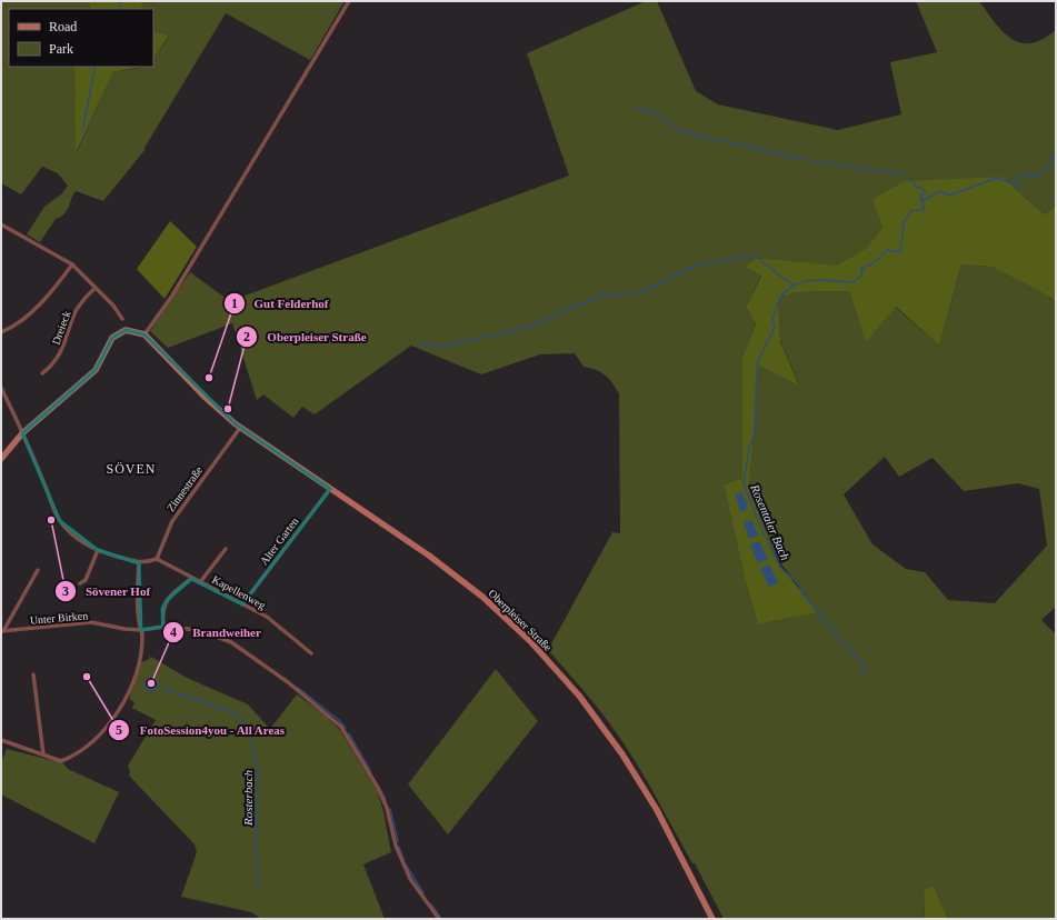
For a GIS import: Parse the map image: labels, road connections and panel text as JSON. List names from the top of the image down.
{
  "streets": {
    "main road": ["Oberpleiser Straße"],
    "street": [
      "Dreieck",
      "Zinnestraße",
      "Alter Garten",
      "Kapellenweg",
      "Unter Birken"
    ]
  },
  "crossings": [
    ["Zinnestraße", "Kapellenweg"],
    ["Zinnestraße", "Oberpleiser Straße"],
    ["Alter Garten", "Kapellenweg"],
    ["Alter Garten", "Oberpleiser Straße"]
  ],
  "districts": ["SÖVEN"],
  "water": ["Rosentaler Bach", "Rosterbach"],
  "places": [
    "Gut Felderhof",
    "Oberpleiser Straße",
    "Sövener Hof",
    "FotoSession4you - All Areas",
    "Brandweiher"
  ],
  "legend": ["Road", "Park"]
}
